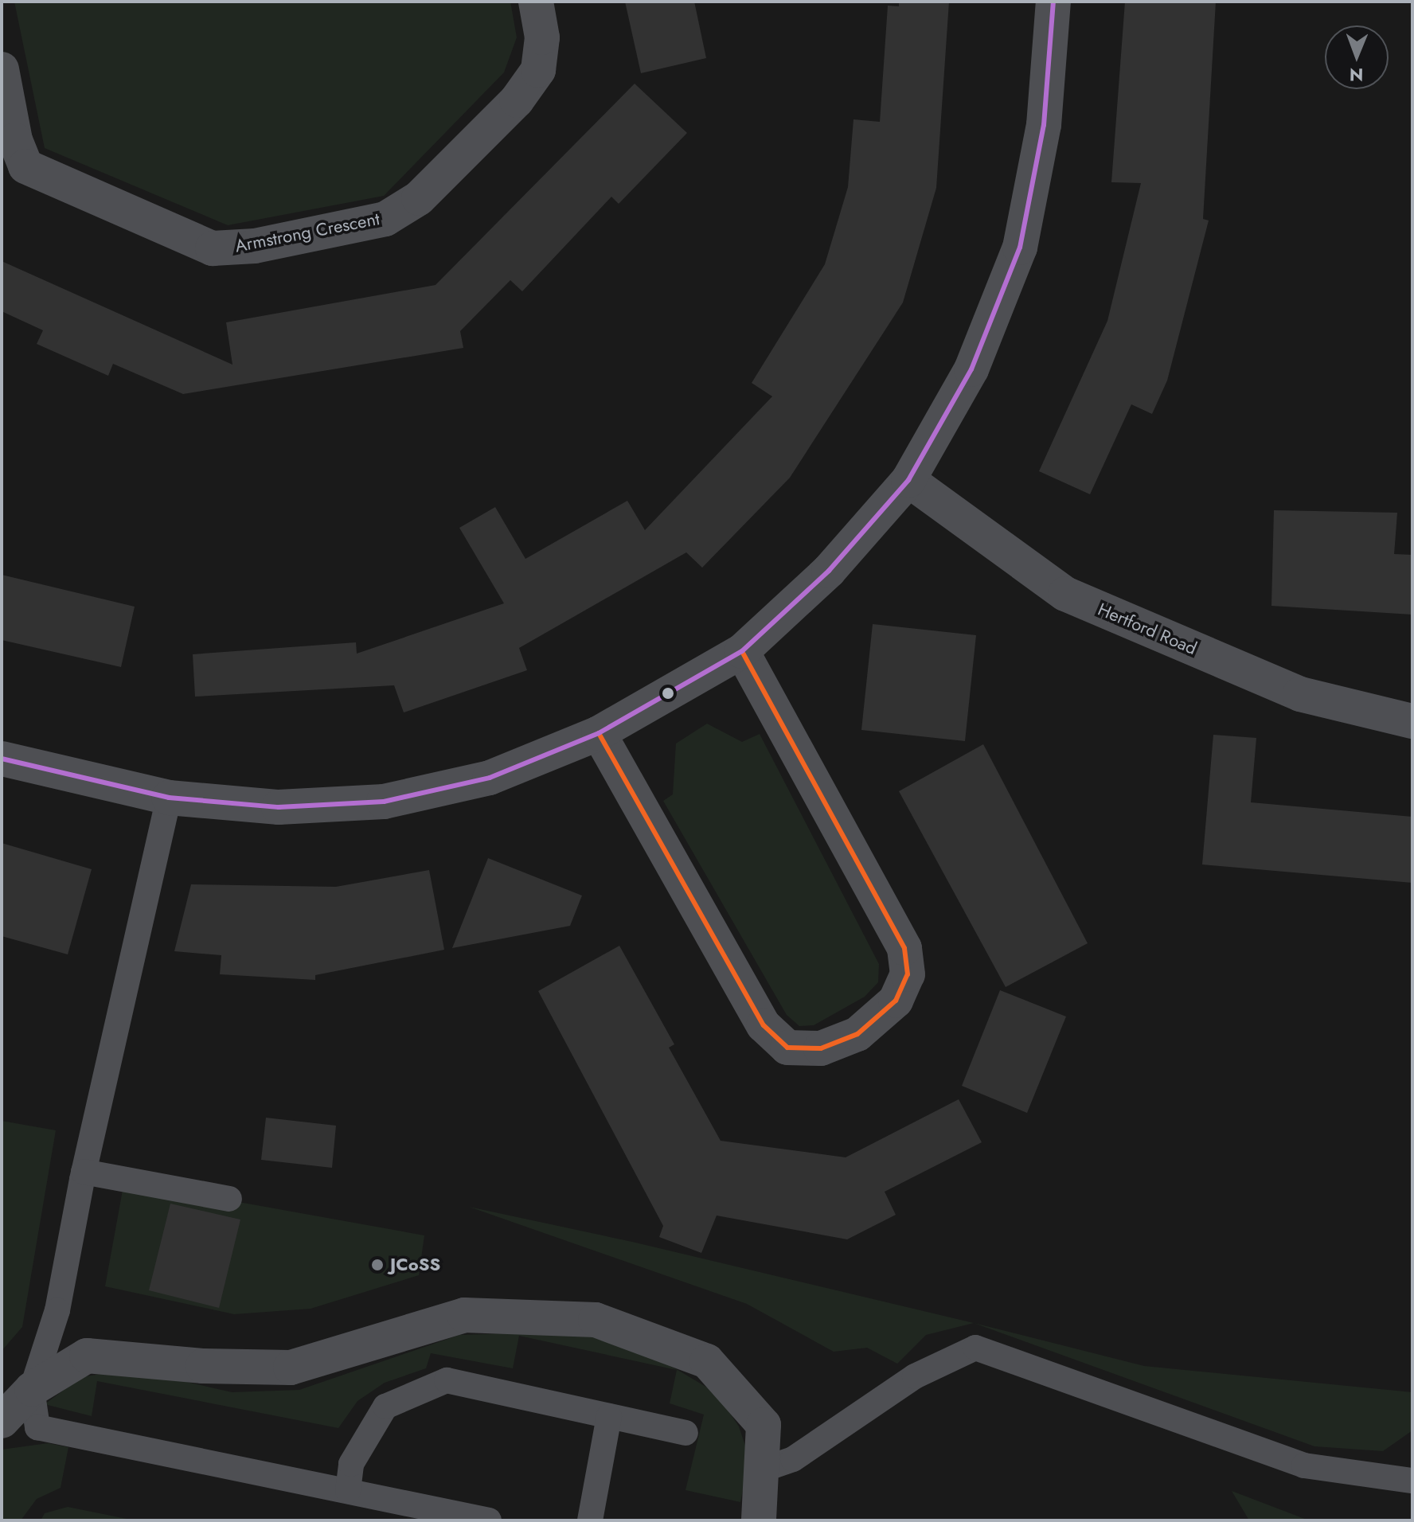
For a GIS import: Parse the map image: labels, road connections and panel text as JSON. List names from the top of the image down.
{
  "streets": {
    "street": ["Armstrong Crescent", "Hertford Road"]
  },
  "places": ["JCoSS"],
  "north": "bottom"
}
